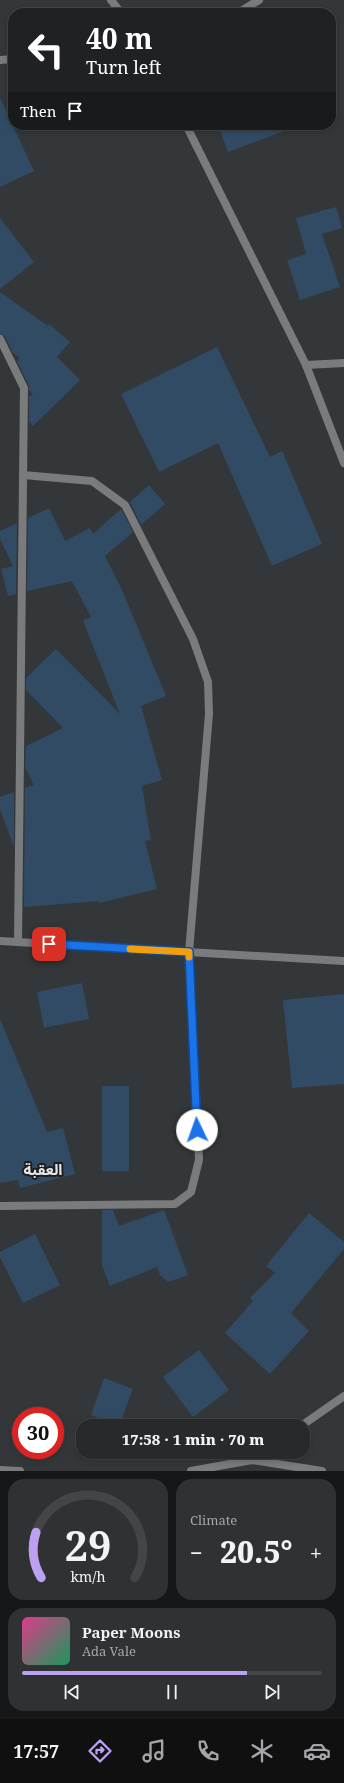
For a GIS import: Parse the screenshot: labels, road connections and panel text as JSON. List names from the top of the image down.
{
  "districts": ["العقبة"],
  "page": {
    "turn": ["40 m", "Turn left"],
    "then": "Then",
    "limit": "30",
    "trip": "17:58 · 1 min · 70 m",
    "tile": "Climate",
    "heat": ["−", "20.5°", "+"],
    "song": ["Paper Moons", "Ada Vale"],
    "tabs": "17:57",
    "gauge": ["29", "km/h"]
  }
}
